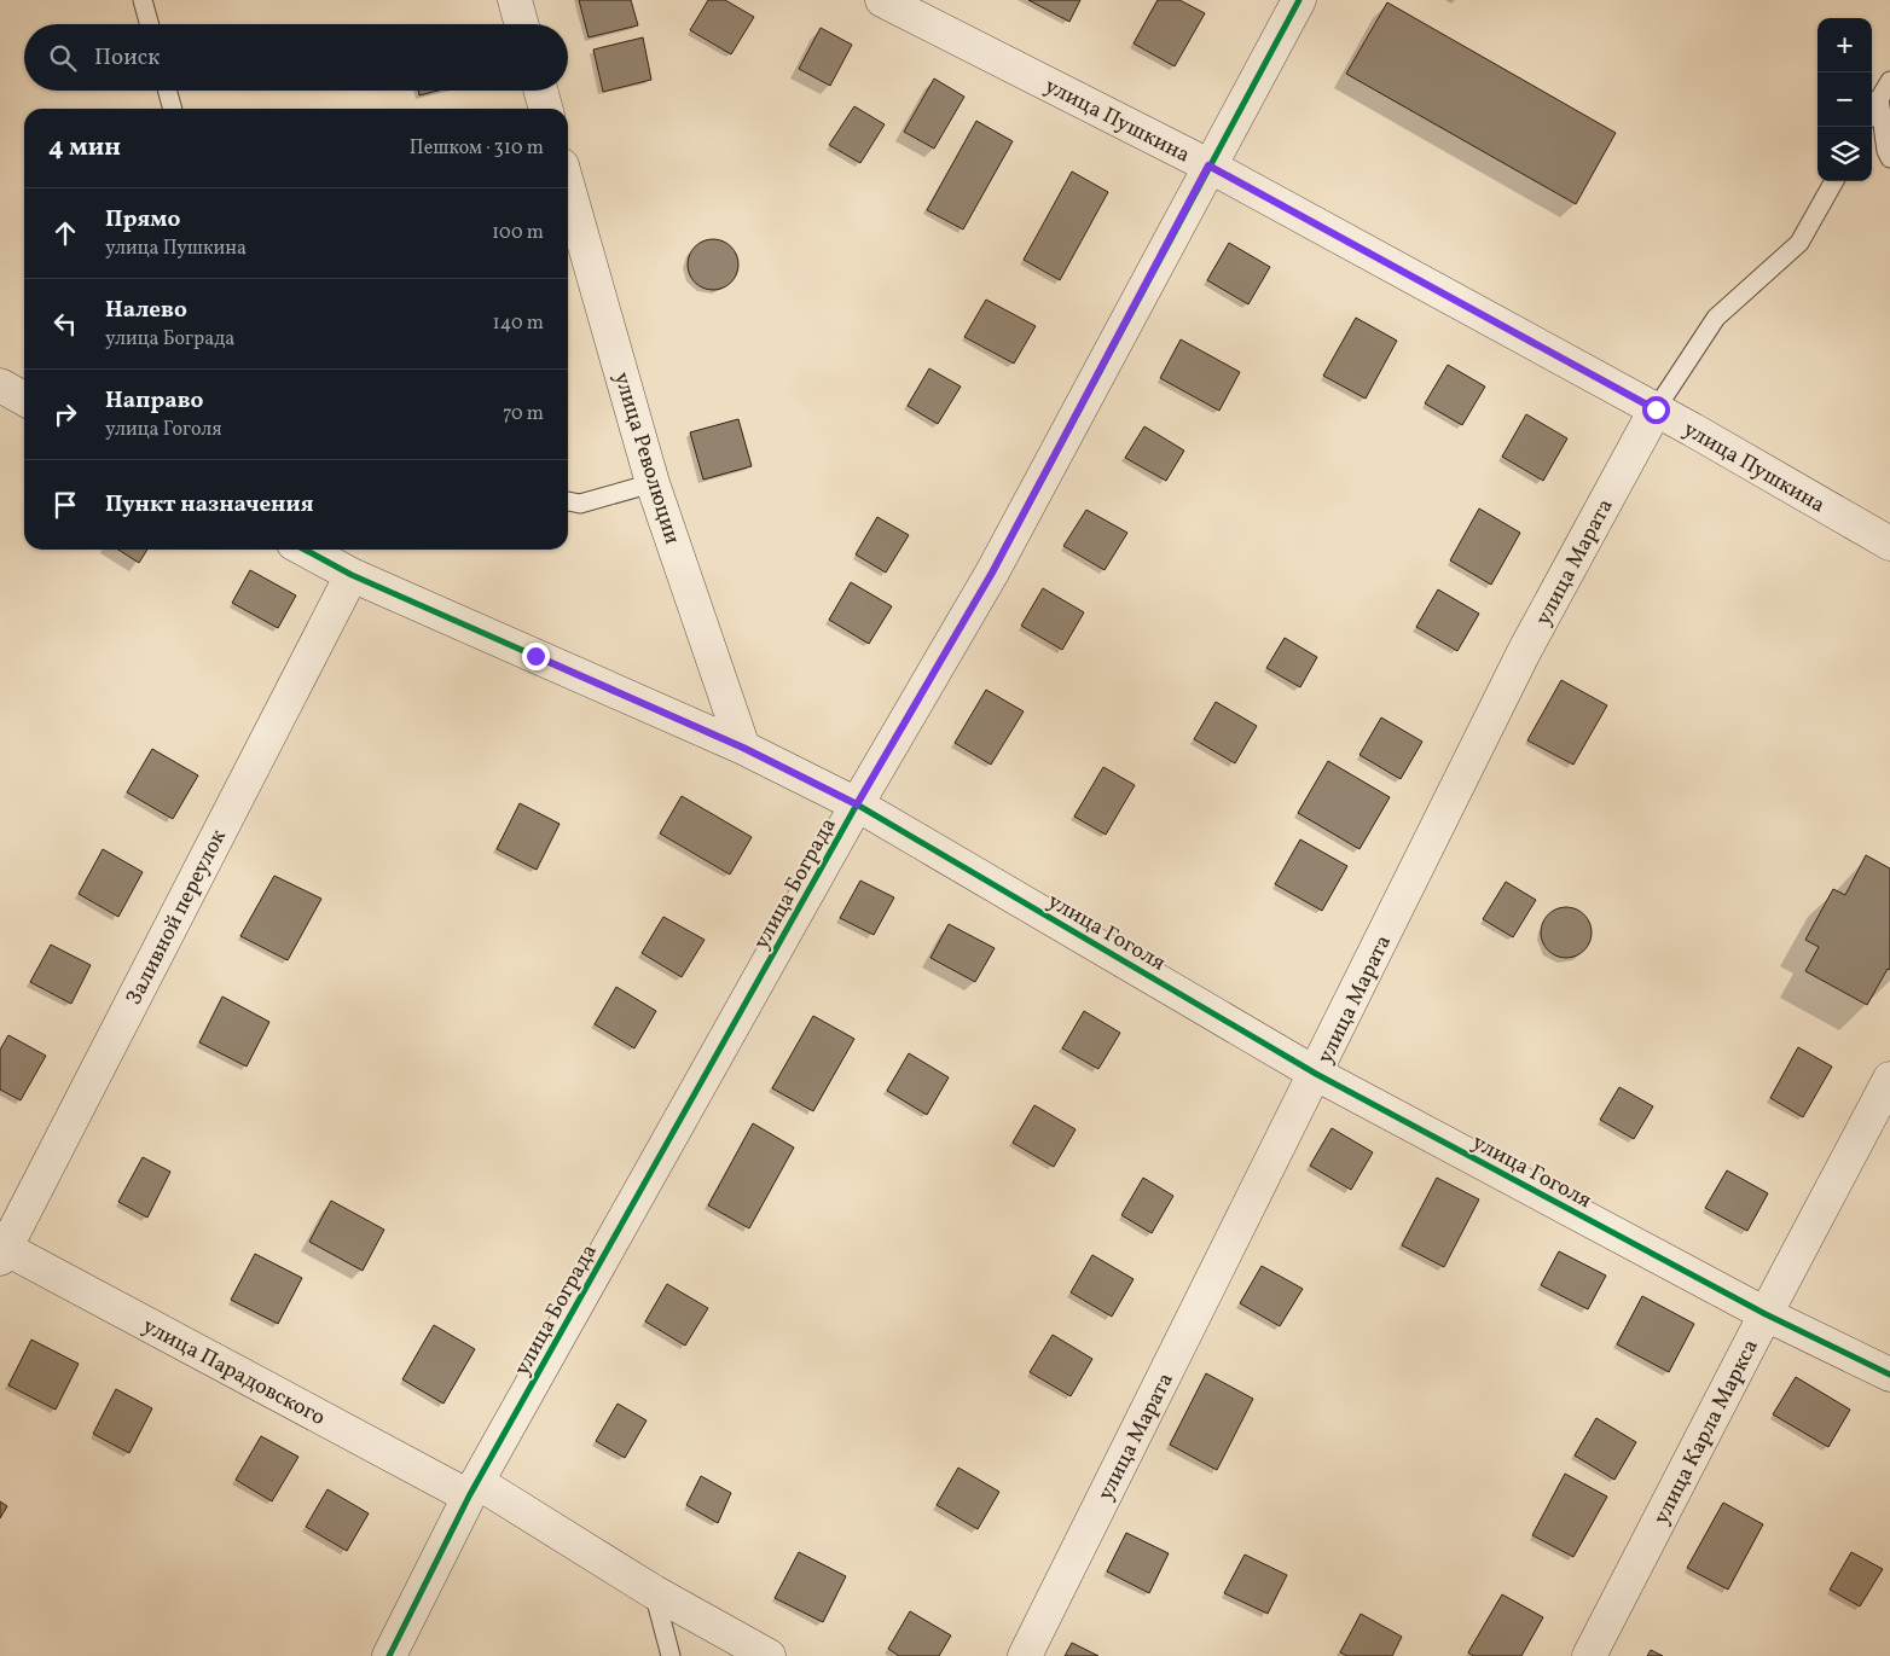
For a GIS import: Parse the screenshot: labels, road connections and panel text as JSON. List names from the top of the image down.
{
  "streets": {
    "street": [
      "улица Пушкина",
      "улица Революции",
      "улица Марата",
      "улица Бограда",
      "Заливной переулок",
      "улица Гоголя",
      "улица Парадовского",
      "улица Карла Маркса"
    ]
  },
  "crossings": [
    ["улица Пушкина", "улица Марата"],
    ["улица Пушкина", "улица Бограда"],
    ["улица Революции", "улица Гоголя"],
    ["улица Марата", "улица Гоголя"],
    ["улица Бограда", "улица Гоголя"],
    ["улица Бограда", "улица Парадовского"],
    ["Заливной переулок", "улица Гоголя"],
    ["Заливной переулок", "улица Парадовского"],
    ["улица Гоголя", "улица Карла Маркса"]
  ],
  "page": {
    "map_buttons": ["+", "−"],
    "search": "Поиск",
    "heading": ["4 мин", "Пешком · 310 m"],
    "list": [
      ["Прямо", "улица Пушкина", "100 m"],
      ["Налево", "улица Бограда", "140 m"],
      ["Направо", "улица Гоголя", "70 m"],
      "Пункт назначения"
    ]
  }
}
